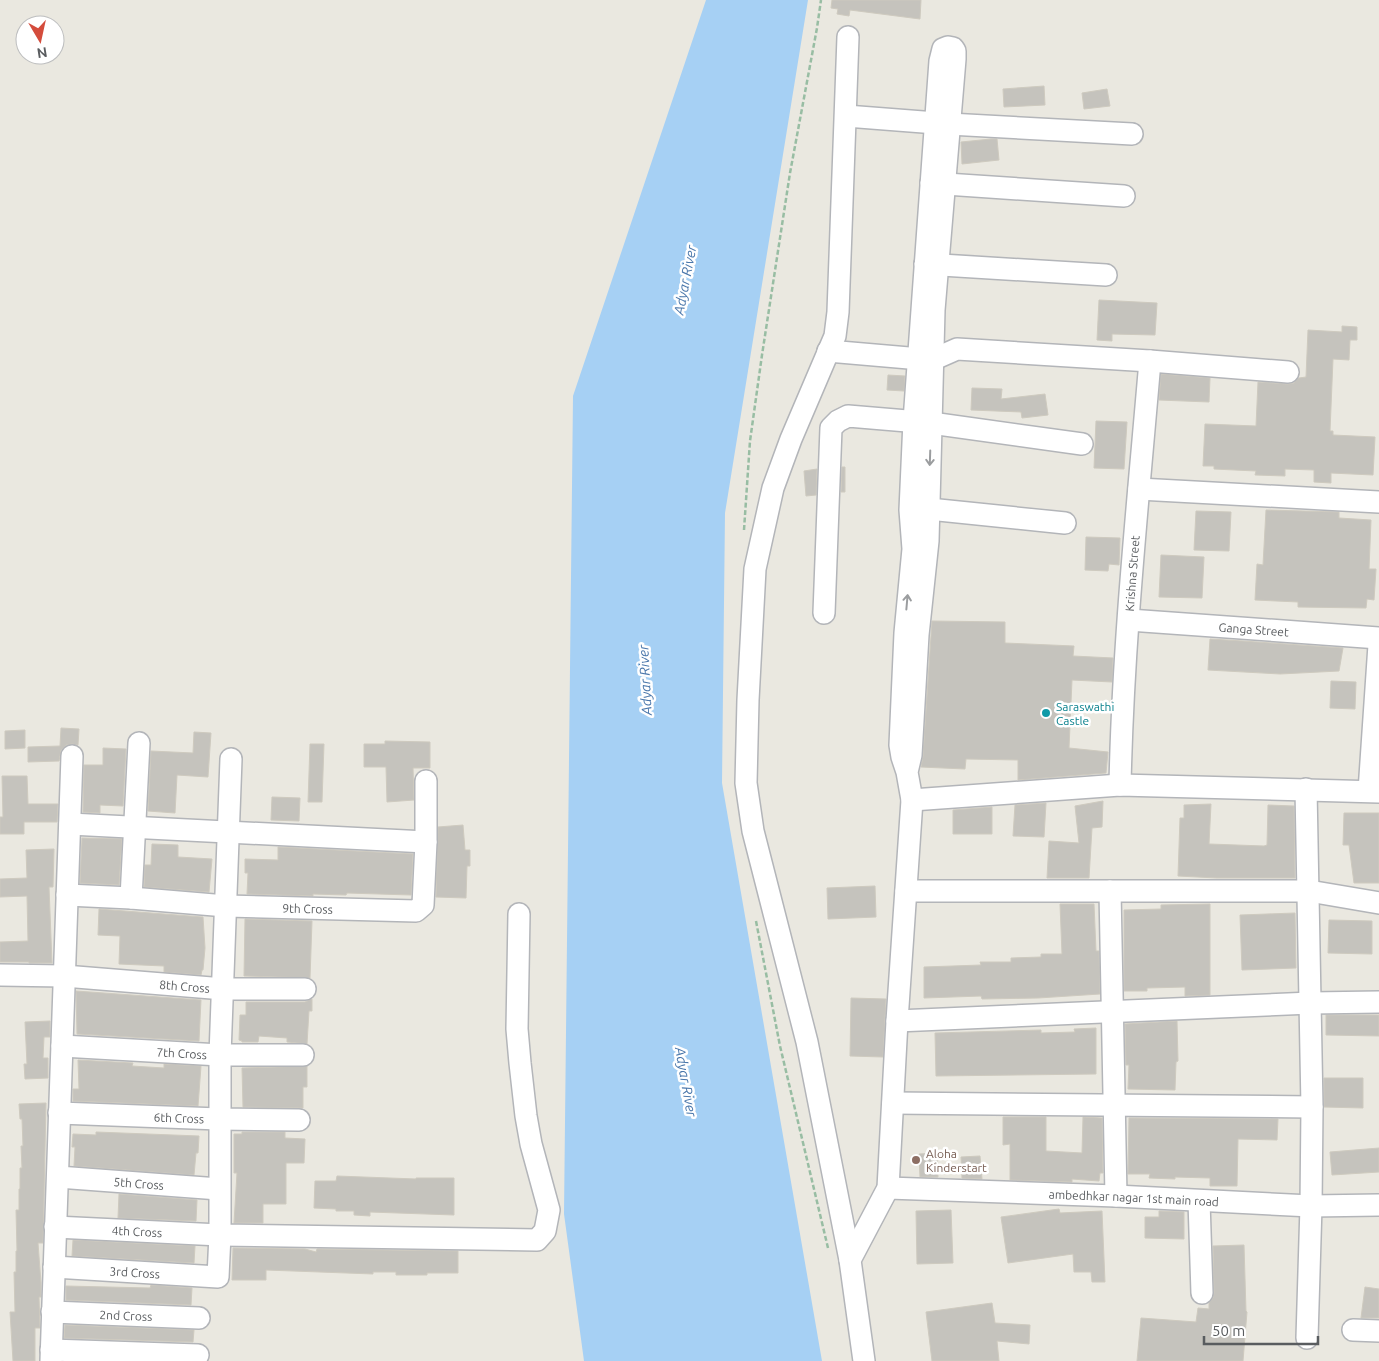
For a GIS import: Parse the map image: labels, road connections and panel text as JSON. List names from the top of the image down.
{
  "streets": {
    "street": [
      "Krishna Street",
      "Ganga Street",
      "9th Cross",
      "8th Cross",
      "7th Cross",
      "6th Cross",
      "5th Cross",
      "ambedhkar nagar 1st main road",
      "4th Cross",
      "3rd Cross",
      "2nd Cross"
    ]
  },
  "crossings": [
    ["Krishna Street", "Ganga Street"],
    ["4th Cross", "3rd Cross"]
  ],
  "water": ["Adyar River"],
  "places": ["Saraswathi Castle", "Aloha Kinderstart"],
  "scale_bar": "50 m",
  "north": "bottom"
}
